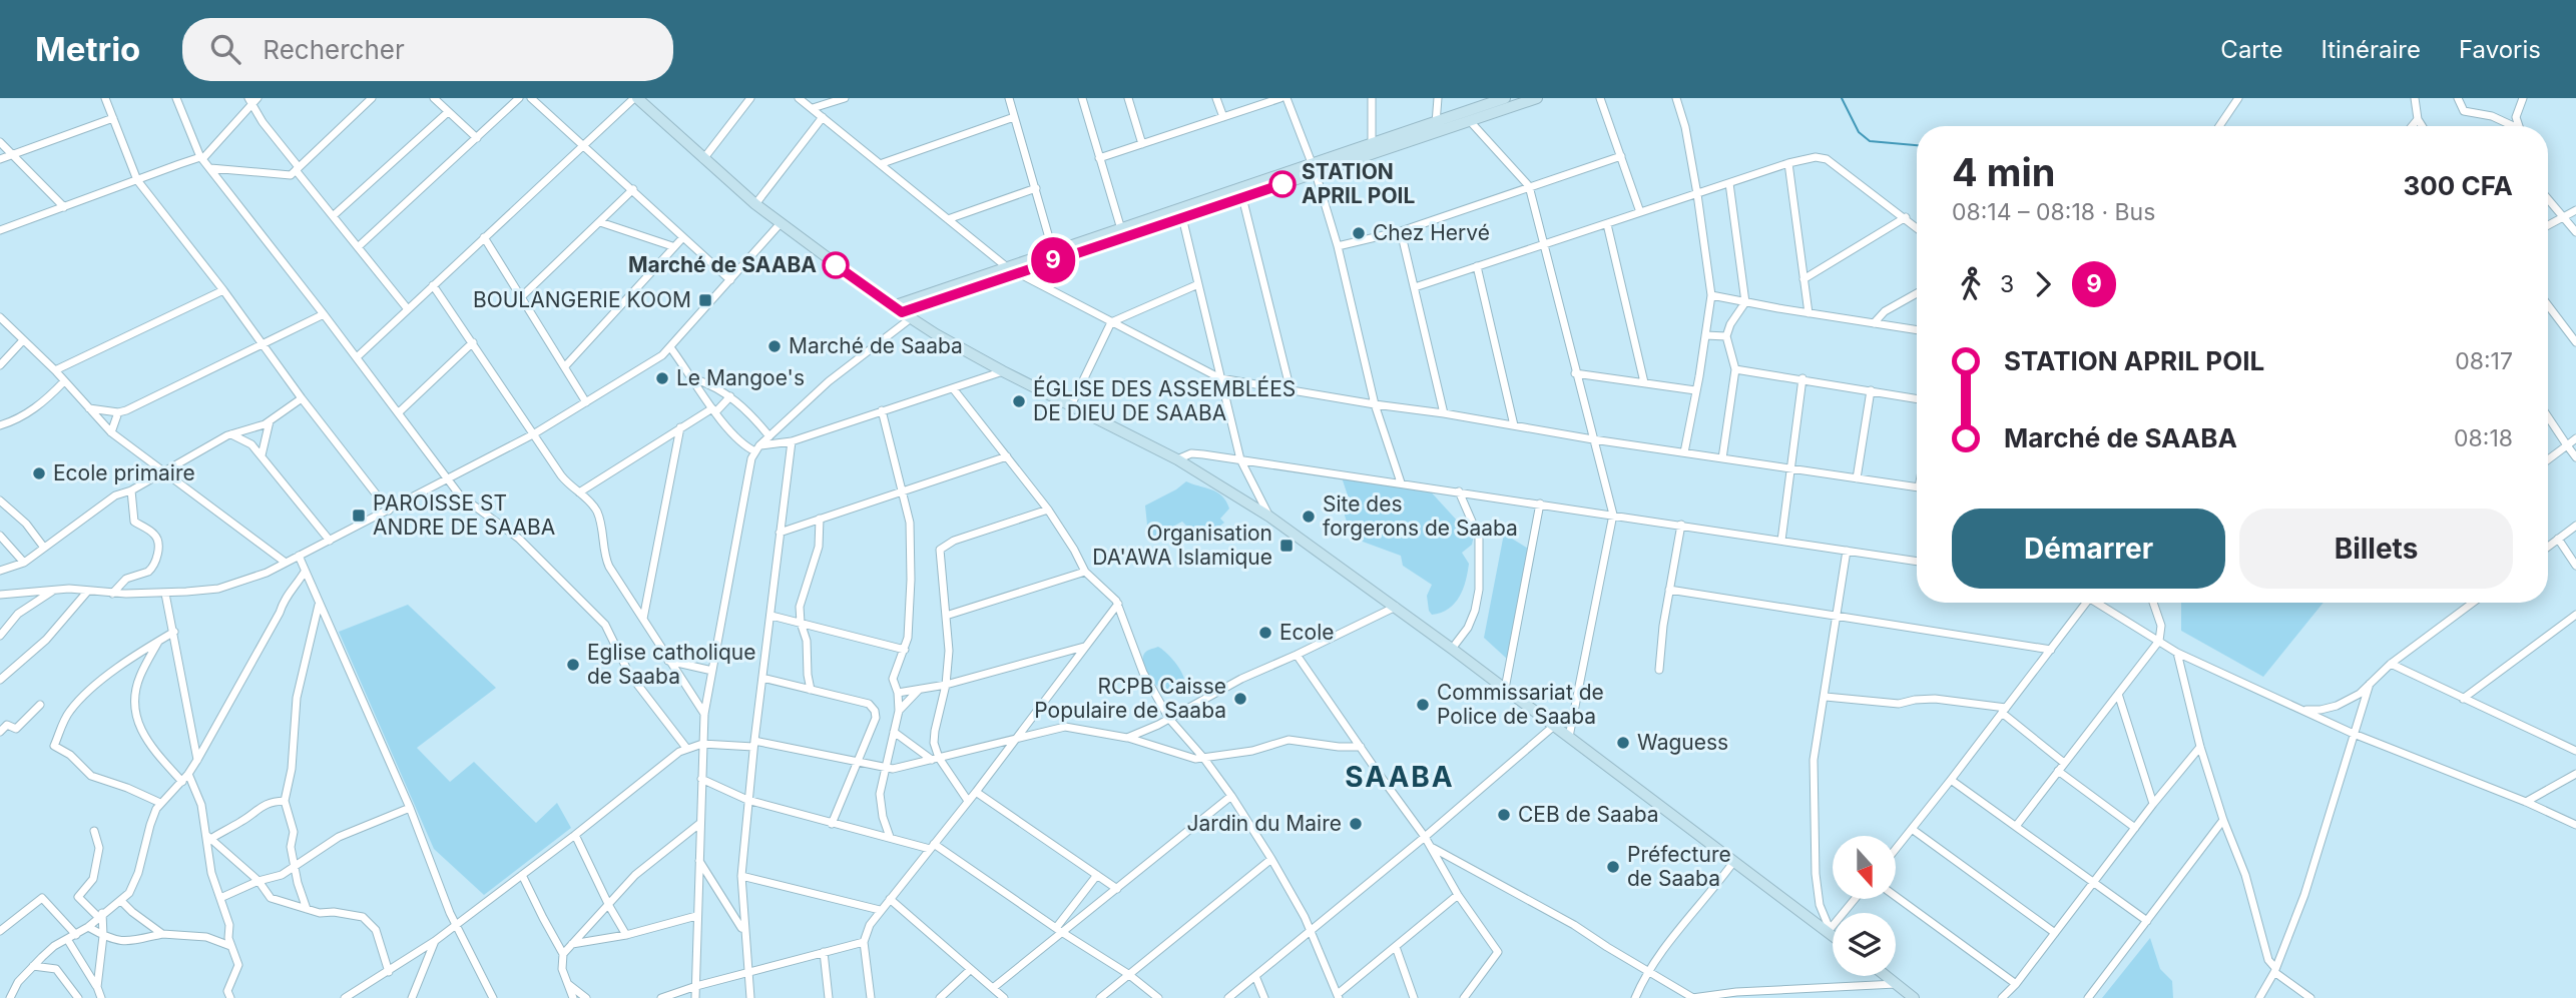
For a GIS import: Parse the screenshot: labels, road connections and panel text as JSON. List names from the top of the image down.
{
  "districts": ["SAABA"],
  "places": {
    "other": [
      "STATION APRIL POIL",
      "Chez Hervé",
      "Marché de SAABA",
      "Marché de Saaba",
      "Le Mangoe's",
      "ÉGLISE DES ASSEMBLÉES DE DIEU DE SAABA",
      "Ecole primaire",
      "Site des forgerons de Saaba",
      "Ecole",
      "Eglise catholique de Saaba",
      "RCPB Caisse Populaire de Saaba",
      "Commissariat de Police de Saaba",
      "Waguess",
      "CEB de Saaba",
      "Jardin du Maire",
      "Préfecture de Saaba"
    ],
    "transit": ["BOULANGERIE KOOM", "PAROISSE ST ANDRE DE SAABA", "Organisation DA'AWA Islamique"]
  },
  "lines": ["bus line 9"],
  "north": "bottom",
  "page": {
    "header": "Metrio",
    "search": "Rechercher",
    "nav": ["Carte", "Itinéraire", "Favoris"],
    "on_map": "9",
    "heading": ["4 min", "08:14 – 08:18 · Bus", "300 CFA"],
    "legs": ["3", "9"],
    "list": [
      {
        "name": "STATION APRIL POIL",
        "value": "08:17"
      },
      {
        "name": "Marché de SAABA",
        "value": "08:18"
      }
    ],
    "buttons": ["Démarrer", "Billets"]
  }
}
